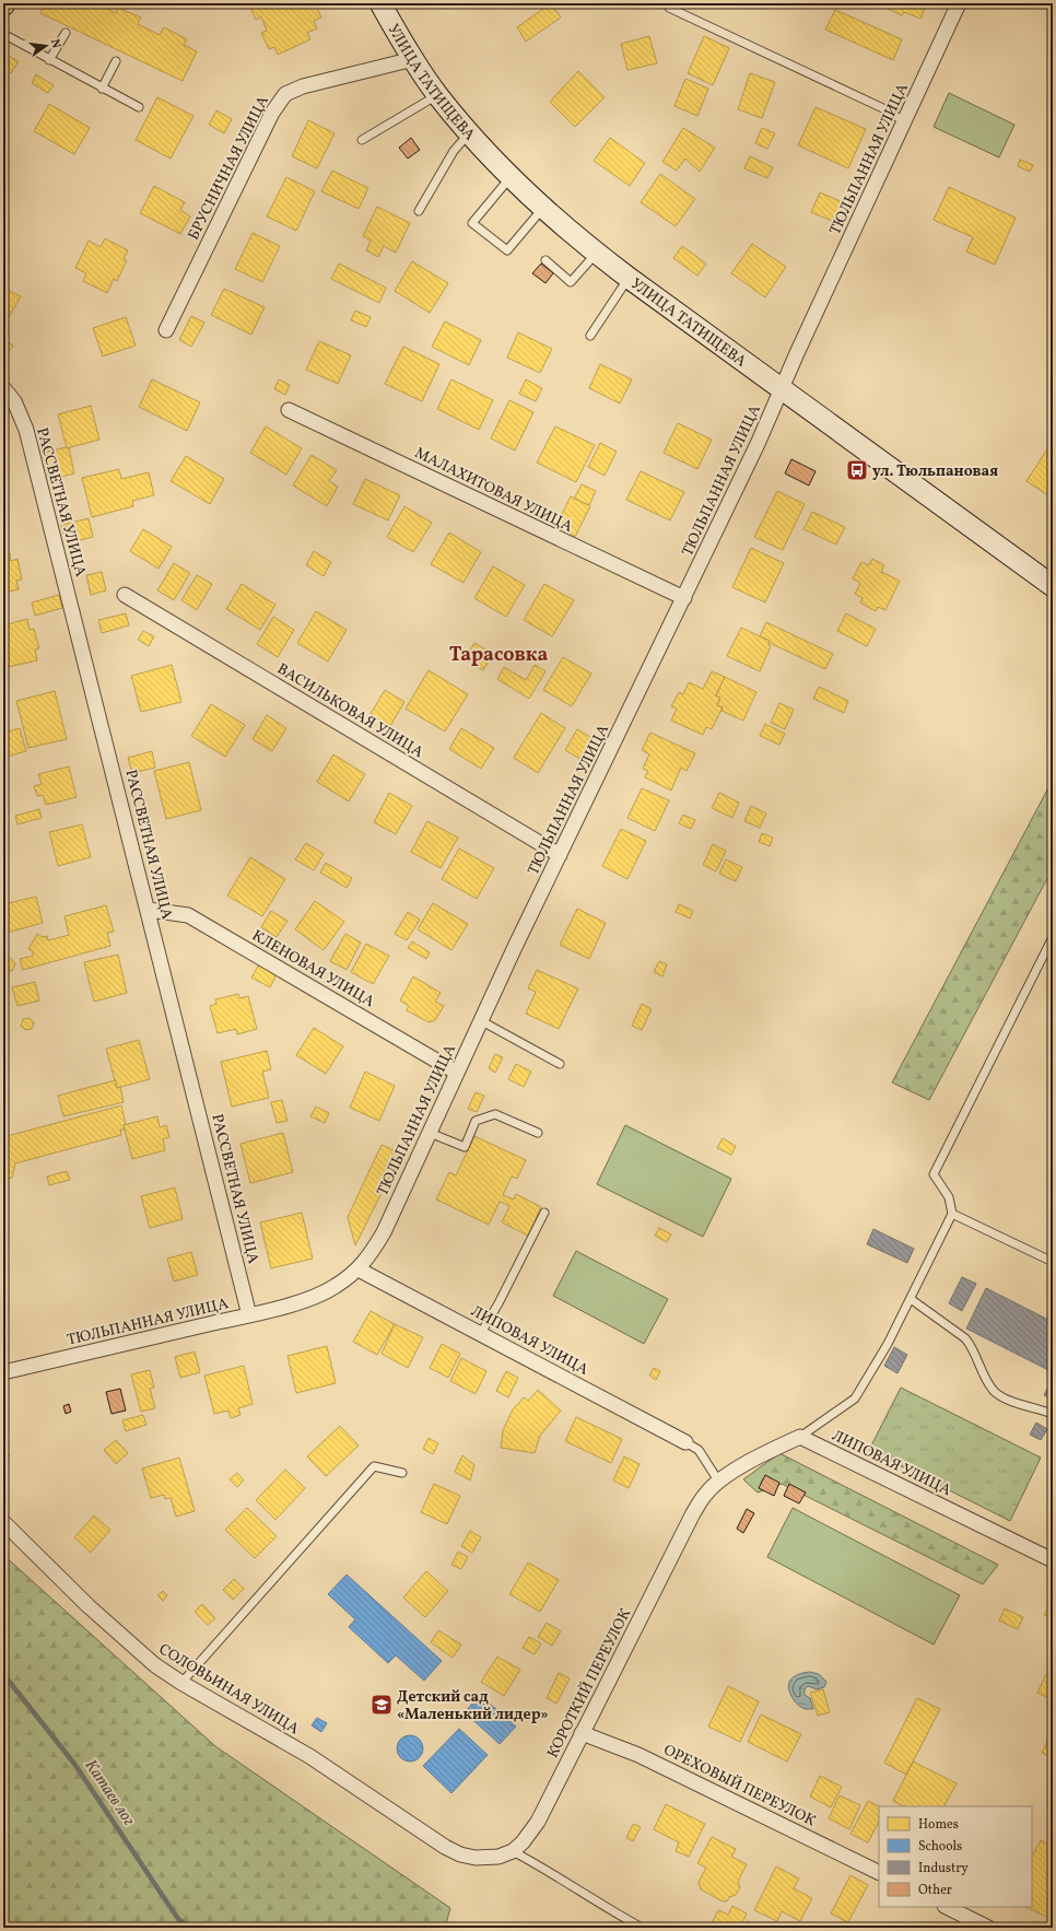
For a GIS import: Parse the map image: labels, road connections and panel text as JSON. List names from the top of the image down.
{
  "streets": {
    "street": [
      "УЛИЦА ТАТИЩЕВА",
      "ТЮЛЬПАННАЯ УЛИЦА",
      "БРУСНИЧНАЯ УЛИЦА",
      "МАЛАХИТОВАЯ УЛИЦА",
      "РАССВЕТНАЯ УЛИЦА",
      "ВАСИЛЬКОВАЯ УЛИЦА",
      "КЛЕНОВАЯ УЛИЦА",
      "ЛИПОВАЯ УЛИЦА",
      "КОРОТКИЙ ПЕРЕУЛОК",
      "СОЛОВЬИНАЯ УЛИЦА",
      "ОРЕХОВЫЙ ПЕРЕУЛОК"
    ]
  },
  "crossings": [
    ["УЛИЦА ТАТИЩЕВА", "ТЮЛЬПАННАЯ УЛИЦА"],
    ["УЛИЦА ТАТИЩЕВА", "БРУСНИЧНАЯ УЛИЦА"],
    ["ТЮЛЬПАННАЯ УЛИЦА", "МАЛАХИТОВАЯ УЛИЦА"],
    ["ТЮЛЬПАННАЯ УЛИЦА", "РАССВЕТНАЯ УЛИЦА"],
    ["ТЮЛЬПАННАЯ УЛИЦА", "ВАСИЛЬКОВАЯ УЛИЦА"],
    ["ТЮЛЬПАННАЯ УЛИЦА", "КЛЕНОВАЯ УЛИЦА"],
    ["ТЮЛЬПАННАЯ УЛИЦА", "ЛИПОВАЯ УЛИЦА"],
    ["РАССВЕТНАЯ УЛИЦА", "КЛЕНОВАЯ УЛИЦА"],
    ["КОРОТКИЙ ПЕРЕУЛОК", "СОЛОВЬИНАЯ УЛИЦА"],
    ["КОРОТКИЙ ПЕРЕУЛОК", "ОРЕХОВЫЙ ПЕРЕУЛОК"]
  ],
  "districts": ["Тарасовка"],
  "water": ["Катаев лог"],
  "places": {
    "bus stop": ["ул. Тюльпановая"],
    "school or university": ["Детский сад «Маленький лидер»"]
  },
  "legend": [
    "Homes",
    "Schools",
    "Industry",
    "Other"
  ],
  "north": "right"
}
